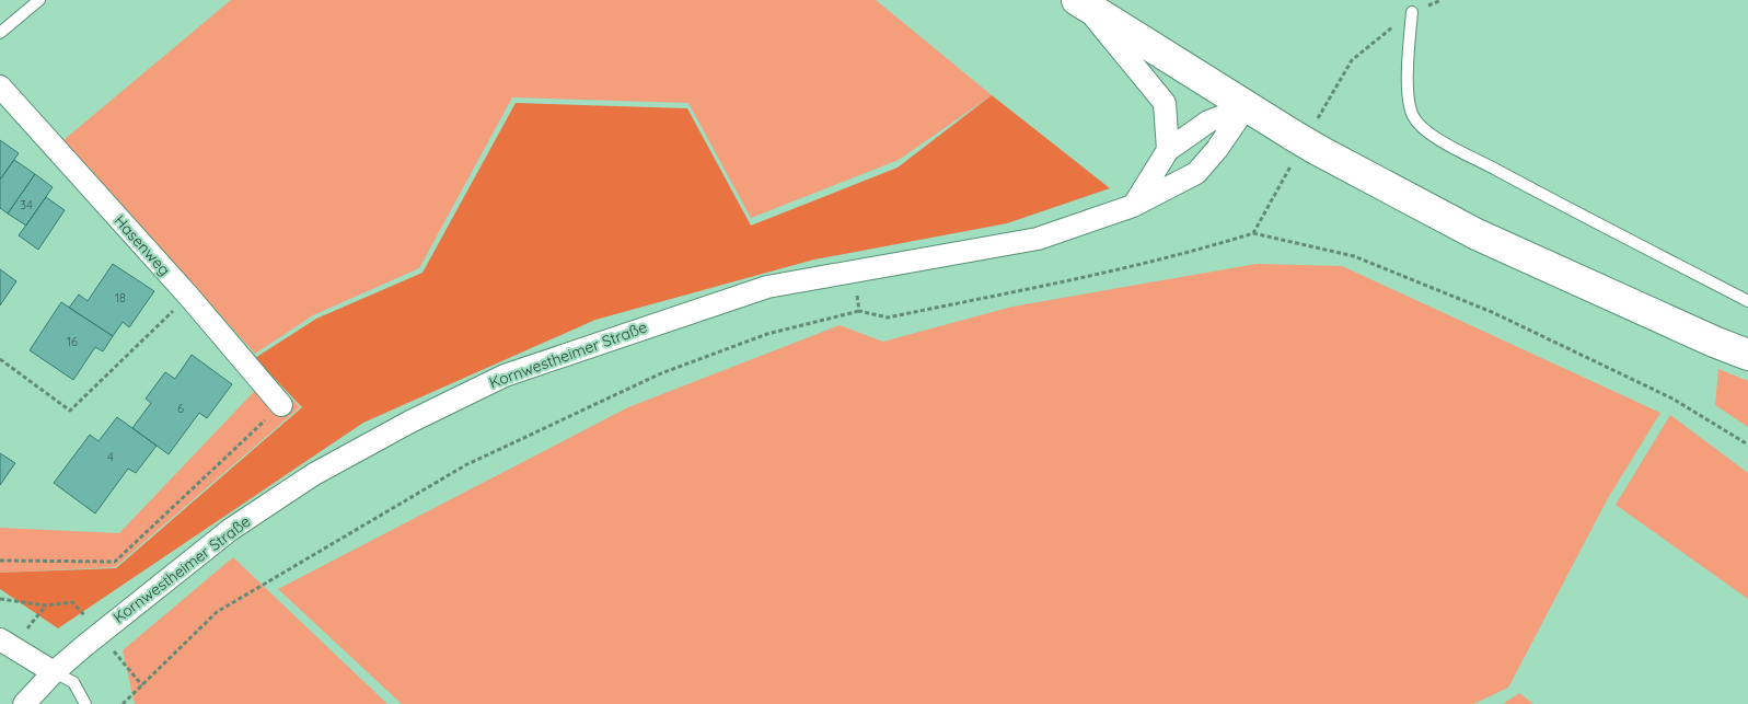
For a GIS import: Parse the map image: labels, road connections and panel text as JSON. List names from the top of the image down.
{
  "streets": {
    "street": ["Hasenweg", "Kornwestheimer Straße"]
  },
  "house_numbers": [
    "34",
    "18",
    "16",
    "6",
    "4"
  ]
}
